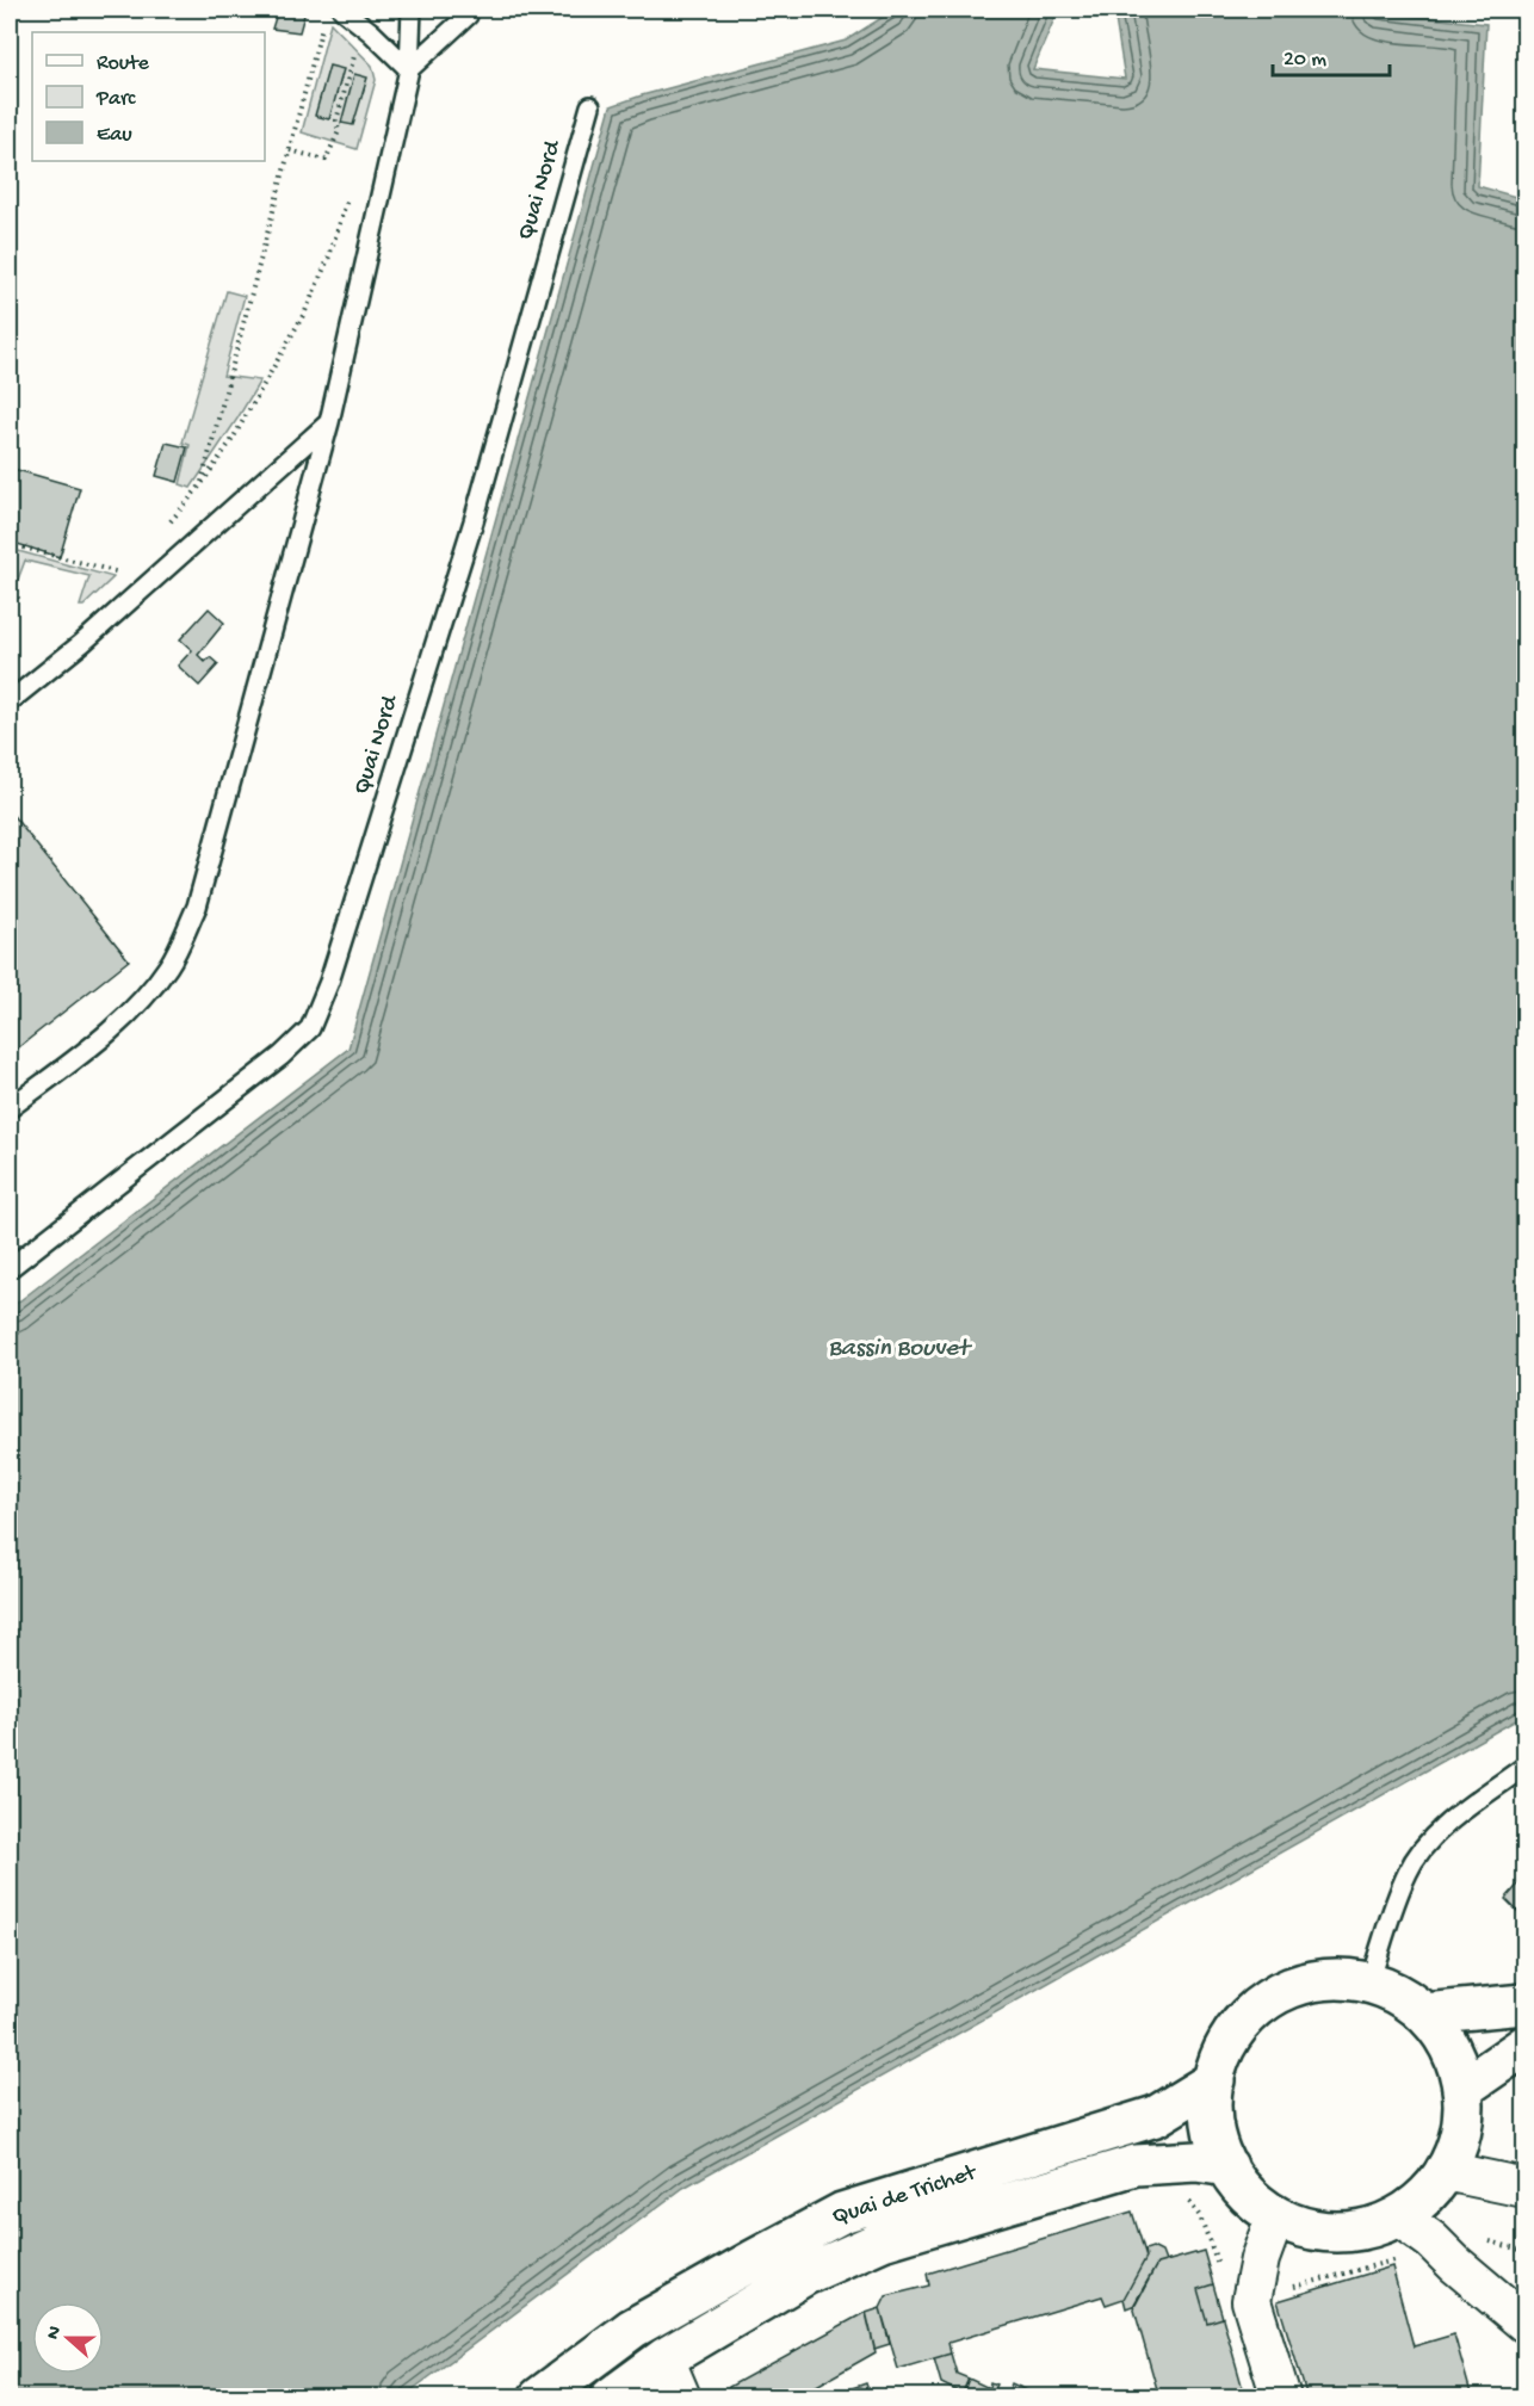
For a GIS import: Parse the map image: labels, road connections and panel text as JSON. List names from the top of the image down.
{
  "streets": {
    "main road": ["Quai de Trichet"],
    "lane": ["Quai Nord"]
  },
  "water": ["Bassin Bouvet"],
  "legend": ["Route", "Parc", "Eau"],
  "scale_bar": "20 m",
  "north": "left"
}
